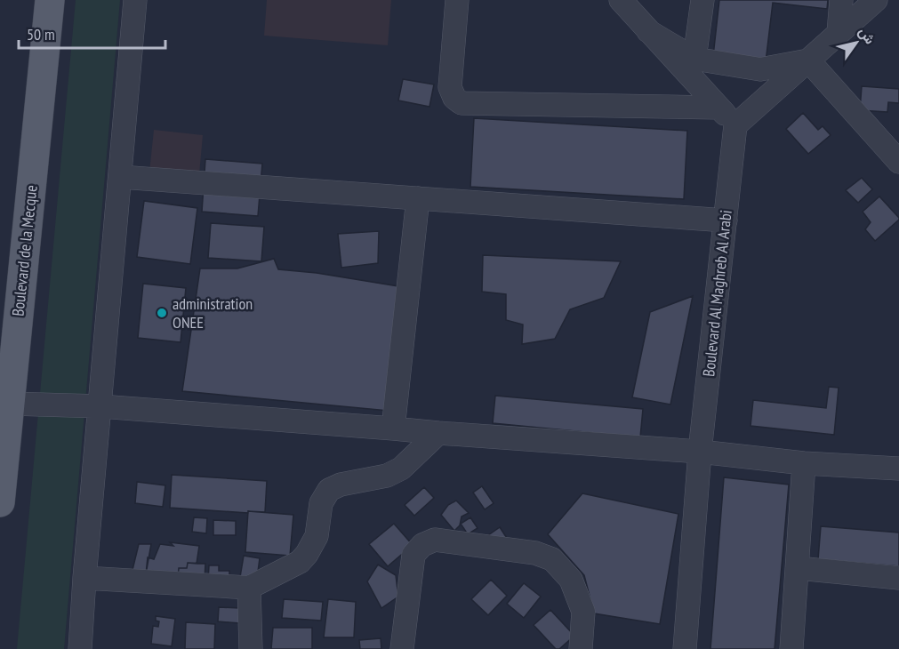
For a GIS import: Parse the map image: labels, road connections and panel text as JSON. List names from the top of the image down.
{
  "streets": {
    "main road": ["Boulevard de la Mecque"],
    "street": ["Boulevard Al Maghreb Al Arabi"]
  },
  "places": ["administration ONEE"],
  "scale_bar": "50 m",
  "north": "top right"
}
